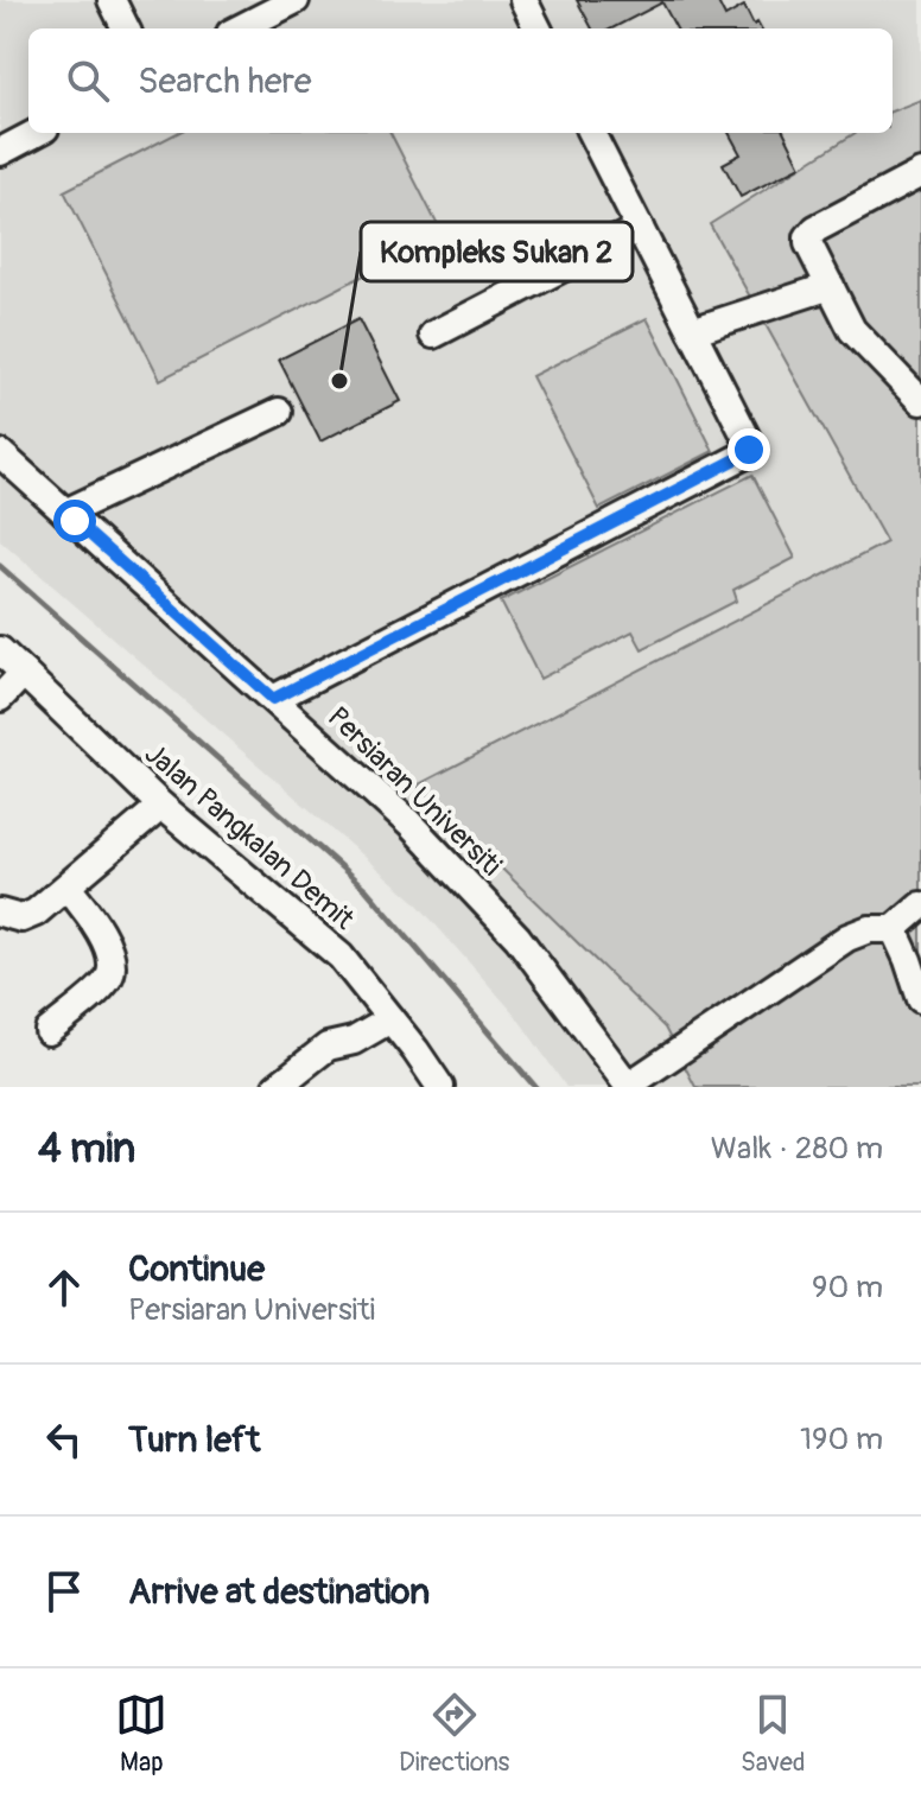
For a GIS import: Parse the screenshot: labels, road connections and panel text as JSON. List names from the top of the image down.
{
  "streets": {
    "street": ["Persiaran Universiti", "Jalan Pangkalan Demit"]
  },
  "places": ["Kompleks Sukan 2"],
  "page": {
    "search": "Search here",
    "heading": ["4 min", "Walk · 280 m"],
    "list": [
      ["Continue", "Persiaran Universiti", "90 m"],
      ["Turn left", "190 m"],
      "Arrive at destination"
    ],
    "nav": ["Map", "Directions", "Saved"]
  }
}
